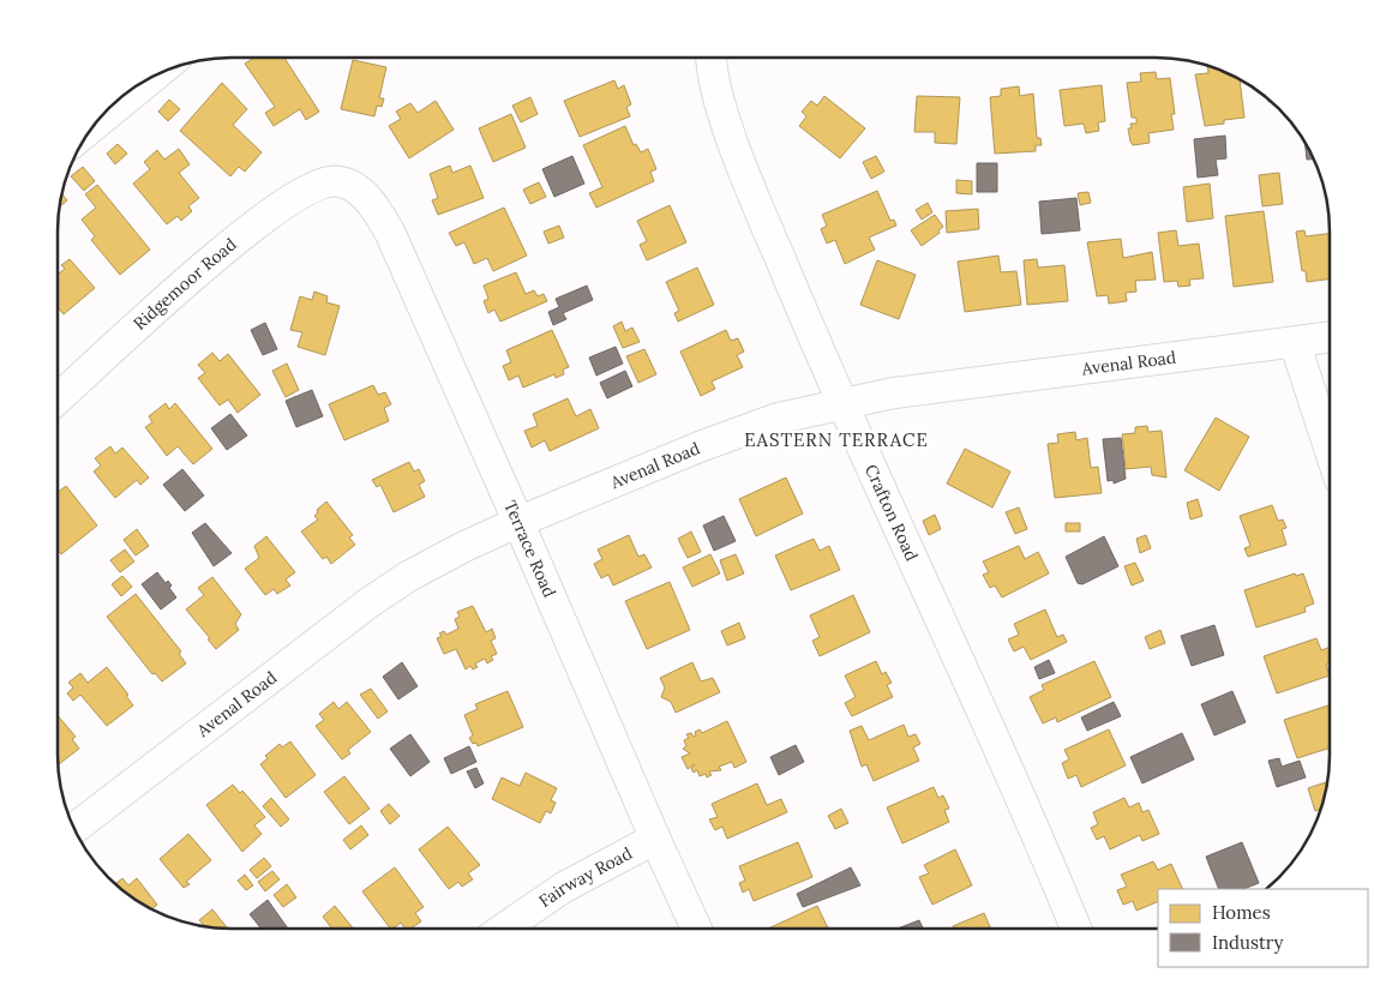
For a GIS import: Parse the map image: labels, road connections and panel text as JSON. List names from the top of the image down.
{
  "streets": {
    "street": [
      "Ridgemoor Road",
      "Avenal Road",
      "Crafton Road",
      "Terrace Road",
      "Fairway Road"
    ]
  },
  "crossings": [
    ["Ridgemoor Road", "Terrace Road"],
    ["Avenal Road", "Crafton Road"],
    ["Avenal Road", "Terrace Road"],
    ["Terrace Road", "Fairway Road"]
  ],
  "districts": ["EASTERN TERRACE"],
  "legend": ["Homes", "Industry"]
}
